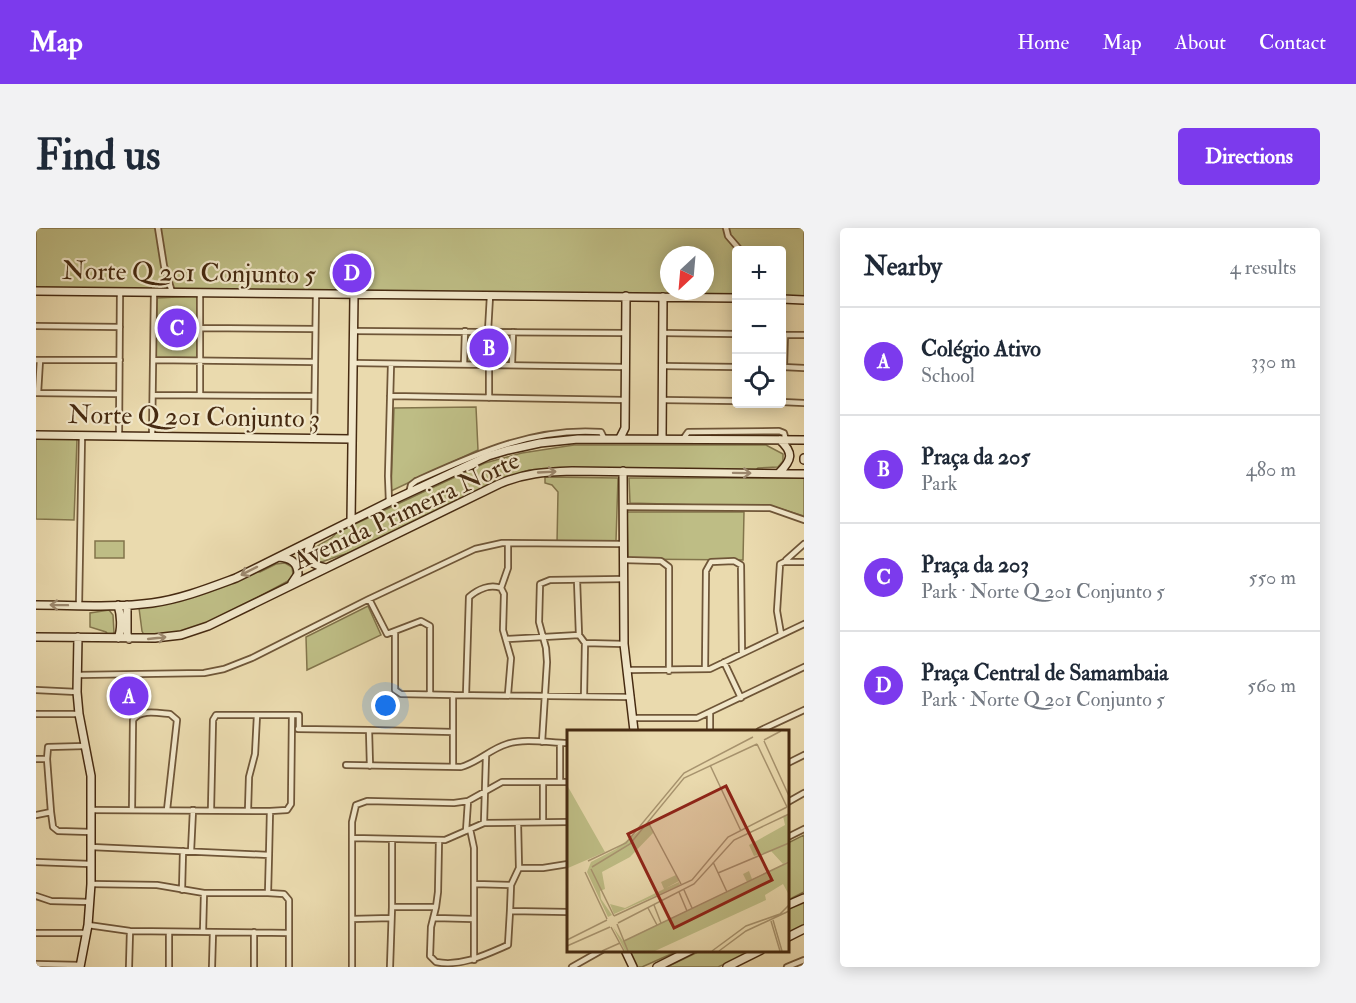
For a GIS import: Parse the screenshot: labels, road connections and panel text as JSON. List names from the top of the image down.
{
  "streets": {
    "street": ["Norte Q 201 Conjunto 5", "Norte Q 201 Conjunto 3", "Avenida Primeira Norte"]
  },
  "north": "bottom left",
  "page": {
    "header": "Map",
    "nav": [
      "Home",
      "Map",
      "About",
      "Contact"
    ],
    "buttons": "Directions",
    "title": "Find us",
    "heading": ["Nearby", "4 results"],
    "map_buttons": ["+", "−"],
    "pins": [
      "D",
      "C",
      "B",
      "A"
    ],
    "list": [
      {
        "mark": "A",
        "name": "Colégio Ativo",
        "note": "School",
        "value": "330 m"
      },
      {
        "mark": "B",
        "name": "Praça da 205",
        "note": "Park",
        "value": "480 m"
      },
      {
        "mark": "C",
        "name": "Praça da 203",
        "note": "Park · Norte Q 201 Conjunto 5",
        "value": "550 m"
      },
      {
        "mark": "D",
        "name": "Praça Central de Samambaia",
        "note": "Park · Norte Q 201 Conjunto 5",
        "value": "560 m"
      }
    ]
  }
}
